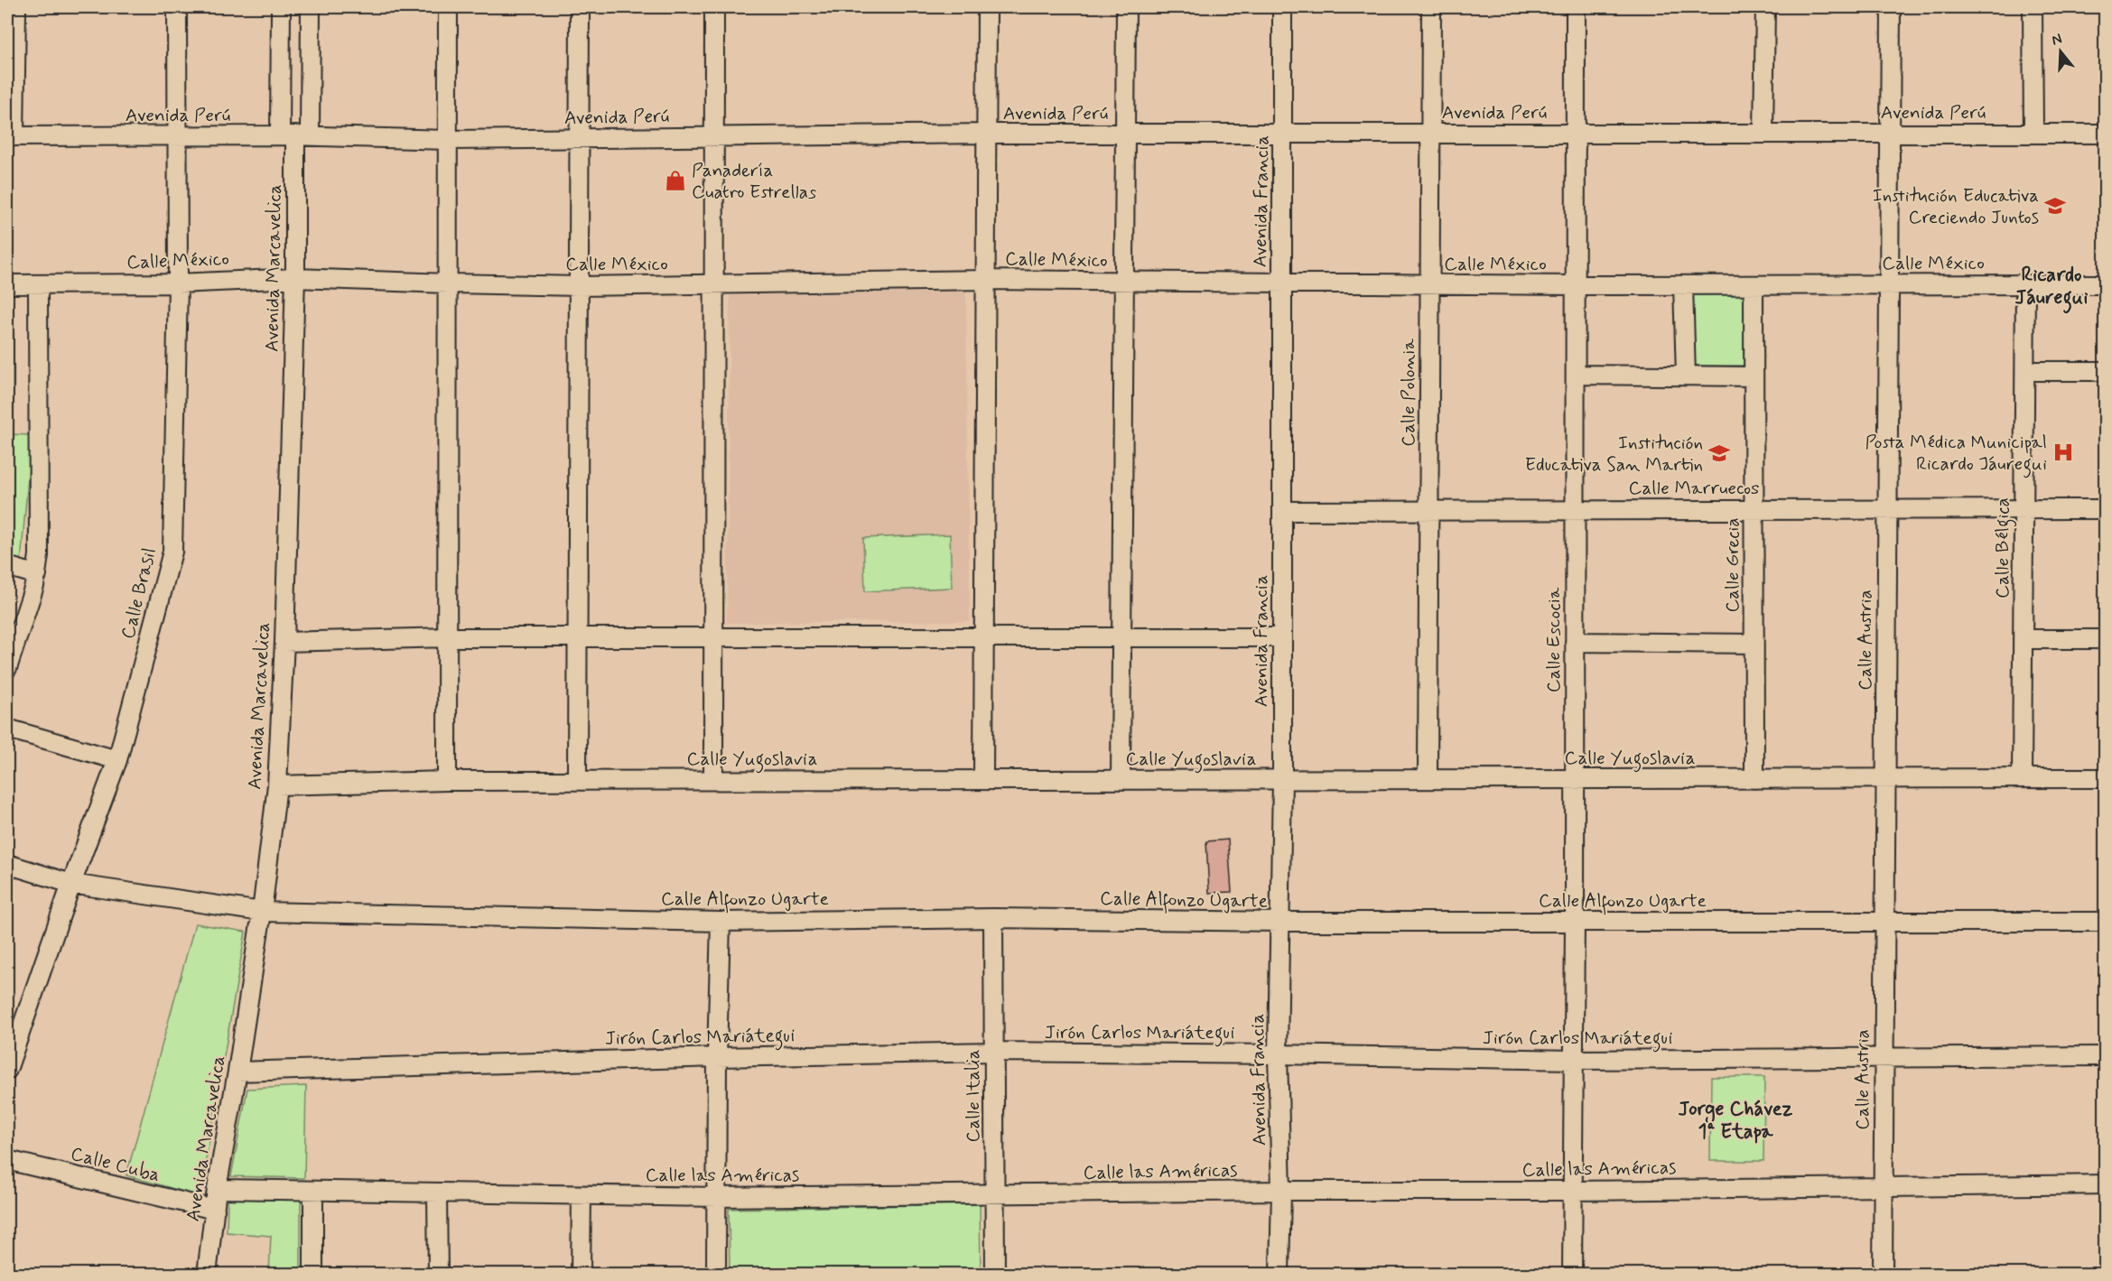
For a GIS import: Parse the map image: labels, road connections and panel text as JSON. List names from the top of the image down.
{
  "streets": {
    "street": [
      "Avenida Perú",
      "Avenida Francia",
      "Calle México",
      "Avenida Marcavelica",
      "Calle Polonia",
      "Calle Marruecos",
      "Calle Bélgica",
      "Calle Grecia",
      "Calle Brasil",
      "Calle Escocia",
      "Calle Austria",
      "Calle Yugoslavia",
      "Calle Alfonzo Ugarte",
      "Jirón Carlos Mariátegui",
      "Calle Italia",
      "Calle Cuba",
      "Calle las Américas"
    ]
  },
  "crossings": [
    ["Avenida Perú", "Avenida Francia"],
    ["Avenida Perú", "Avenida Marcavelica"],
    ["Avenida Perú", "Calle Polonia"],
    ["Avenida Perú", "Calle Brasil"],
    ["Avenida Perú", "Calle Escocia"],
    ["Avenida Perú", "Calle Austria"],
    ["Avenida Francia", "Calle México"],
    ["Avenida Francia", "Calle Marruecos"],
    ["Avenida Francia", "Calle Yugoslavia"],
    ["Avenida Francia", "Calle Alfonzo Ugarte"],
    ["Avenida Francia", "Jirón Carlos Mariátegui"],
    ["Avenida Francia", "Calle las Américas"],
    ["Calle México", "Avenida Marcavelica"],
    ["Calle México", "Calle Polonia"],
    ["Calle México", "Calle Bélgica"],
    ["Calle México", "Calle Grecia"],
    ["Calle México", "Calle Brasil"],
    ["Calle México", "Calle Escocia"],
    ["Calle México", "Calle Austria"],
    ["Avenida Marcavelica", "Calle Yugoslavia"],
    ["Avenida Marcavelica", "Calle Alfonzo Ugarte"],
    ["Avenida Marcavelica", "Jirón Carlos Mariátegui"],
    ["Avenida Marcavelica", "Calle Cuba"],
    ["Avenida Marcavelica", "Calle las Américas"],
    ["Calle Polonia", "Calle Marruecos"],
    ["Calle Polonia", "Calle Yugoslavia"],
    ["Calle Marruecos", "Calle Bélgica"],
    ["Calle Marruecos", "Calle Grecia"],
    ["Calle Marruecos", "Calle Escocia"],
    ["Calle Marruecos", "Calle Austria"],
    ["Calle Bélgica", "Calle Yugoslavia"],
    ["Calle Grecia", "Calle Yugoslavia"],
    ["Calle Brasil", "Calle Alfonzo Ugarte"],
    ["Calle Escocia", "Calle Yugoslavia"],
    ["Calle Escocia", "Calle Alfonzo Ugarte"],
    ["Calle Escocia", "Jirón Carlos Mariátegui"],
    ["Calle Escocia", "Calle las Américas"],
    ["Calle Austria", "Calle Yugoslavia"],
    ["Calle Austria", "Calle Alfonzo Ugarte"],
    ["Calle Austria", "Jirón Carlos Mariátegui"],
    ["Calle Austria", "Calle las Américas"],
    ["Calle Alfonzo Ugarte", "Calle Italia"],
    ["Jirón Carlos Mariátegui", "Calle Italia"],
    ["Calle Italia", "Calle las Américas"]
  ],
  "districts": ["Ricardo Jáuregui", "Jorge Chávez 1ª Etapa"],
  "places": {
    "shop": ["Panadería Cuatro Estrellas"],
    "school or university": ["Institución Educativa Creciendo Juntos", "Institución Educativa San Martin"],
    "hospital": ["Posta Médica Municipal Ricardo Jáuregui"]
  },
  "north": "top"
}
